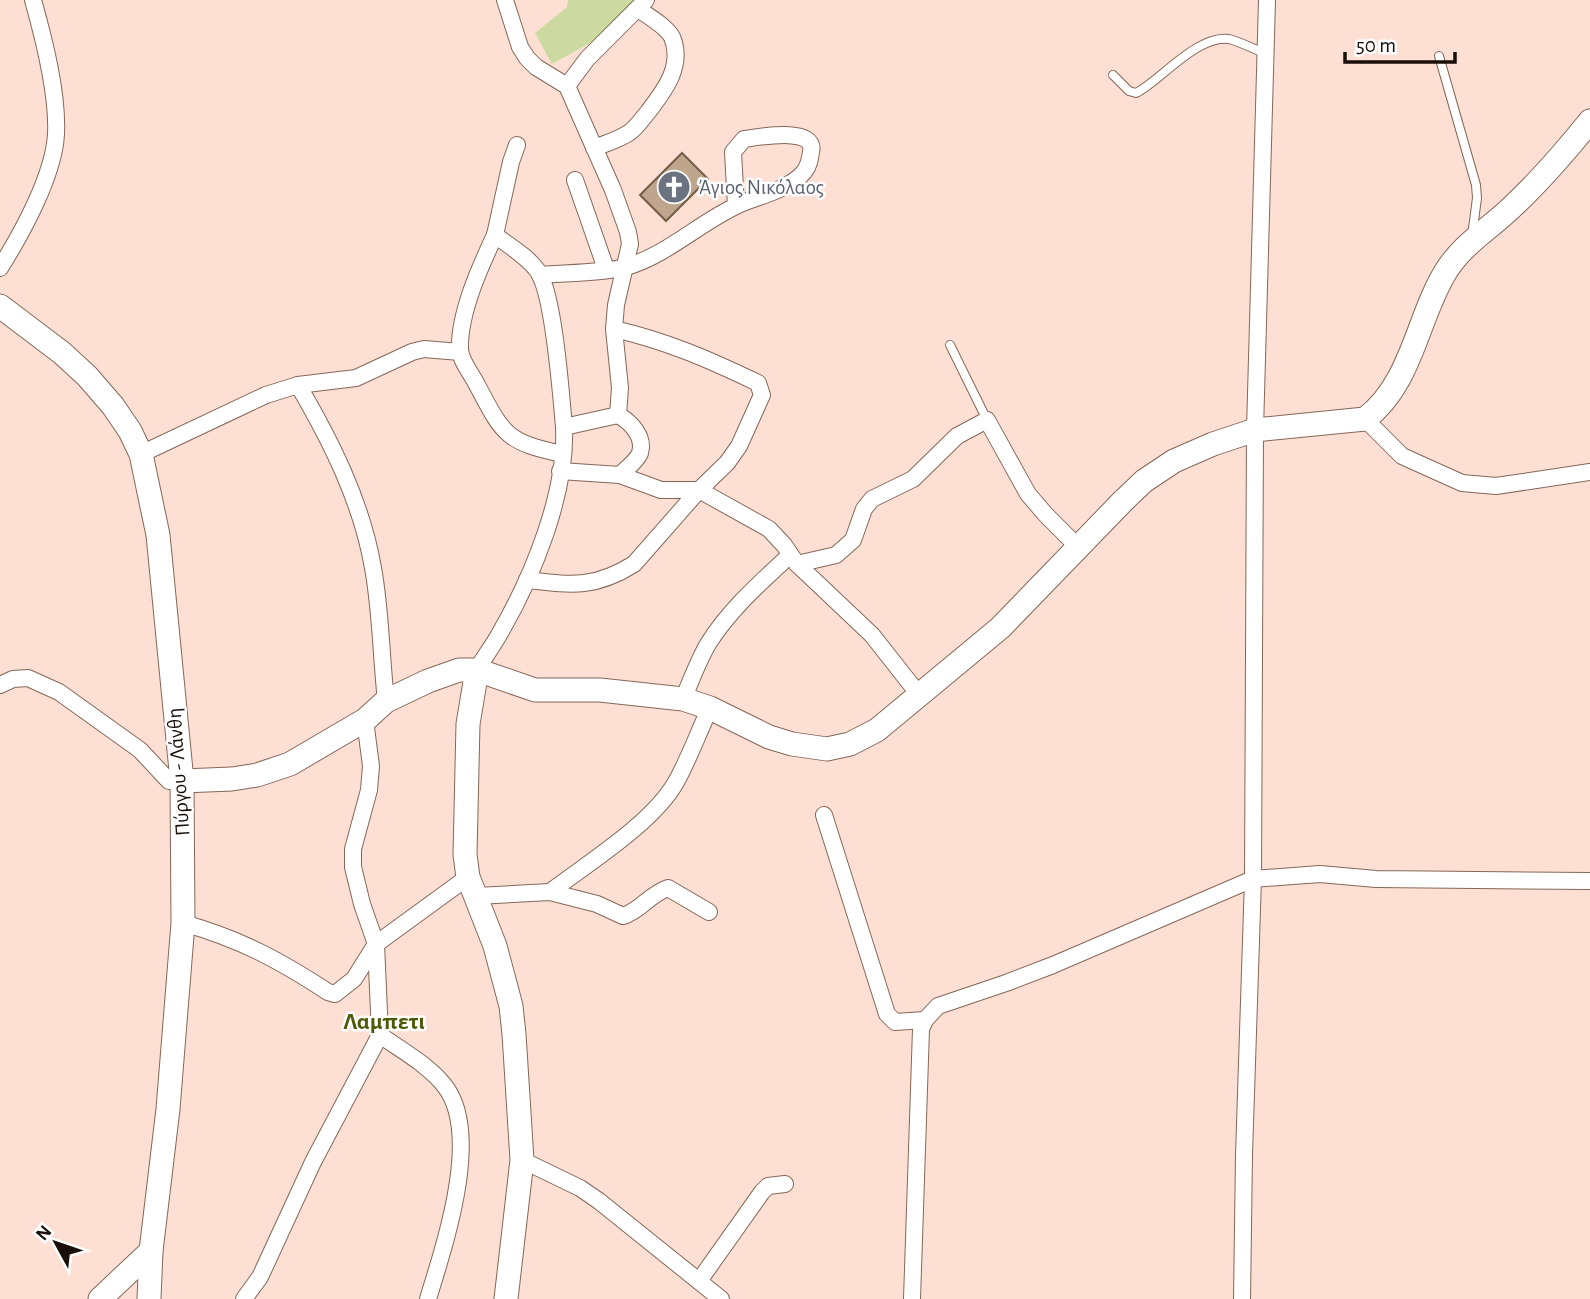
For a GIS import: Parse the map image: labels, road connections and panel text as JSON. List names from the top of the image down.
{
  "streets": {
    "street": ["Πύργου - Λάνθη"]
  },
  "districts": ["Λαμπετι"],
  "places": {
    "church": ["Άγιος Νικόλαος"]
  },
  "scale_bar": "50 m",
  "north": "top left"
}
